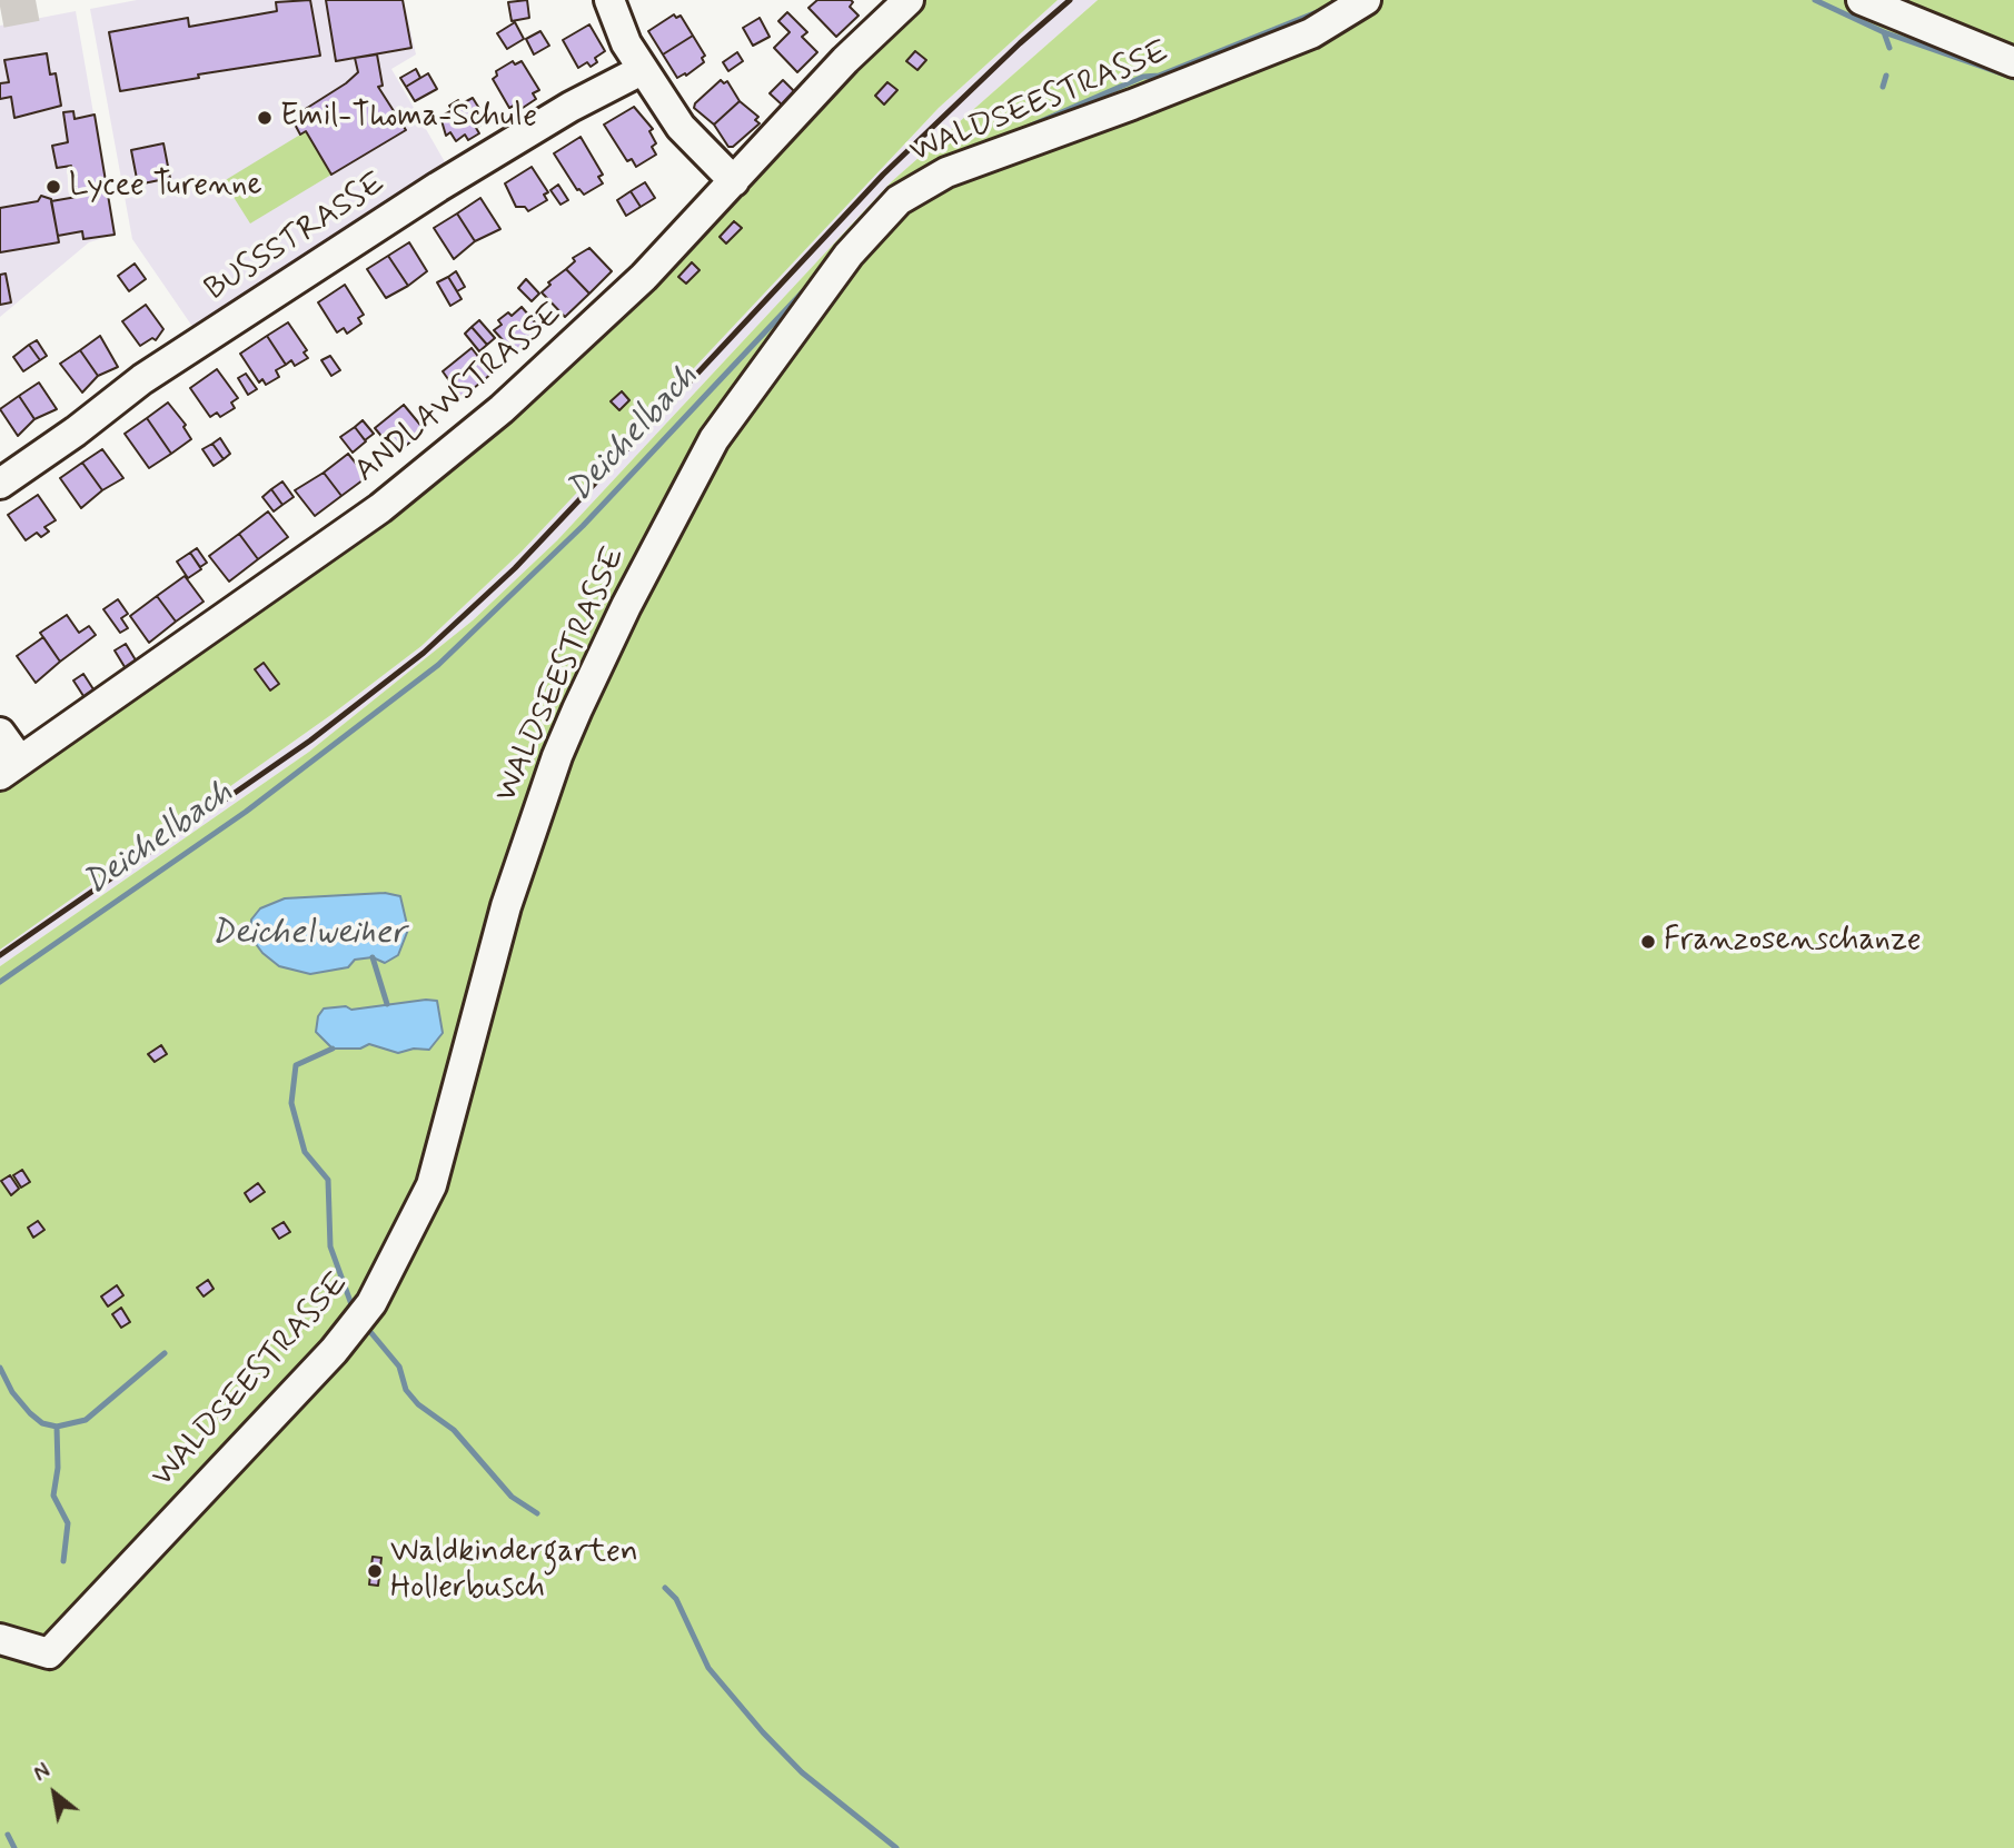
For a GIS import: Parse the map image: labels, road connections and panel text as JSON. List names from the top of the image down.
{
  "streets": {
    "street": ["WALDSEESTRASSE", "BUSSSTRASSE", "ANDLAWSTRASSE"]
  },
  "water": ["Deichelbach", "Deichelweiher"],
  "places": [
    "Emil-Thoma-Schule",
    "Lycee Turenne",
    "Franzosenschanze",
    "Waldkindergarten Hollerbusch"
  ],
  "north": "top left"
}
